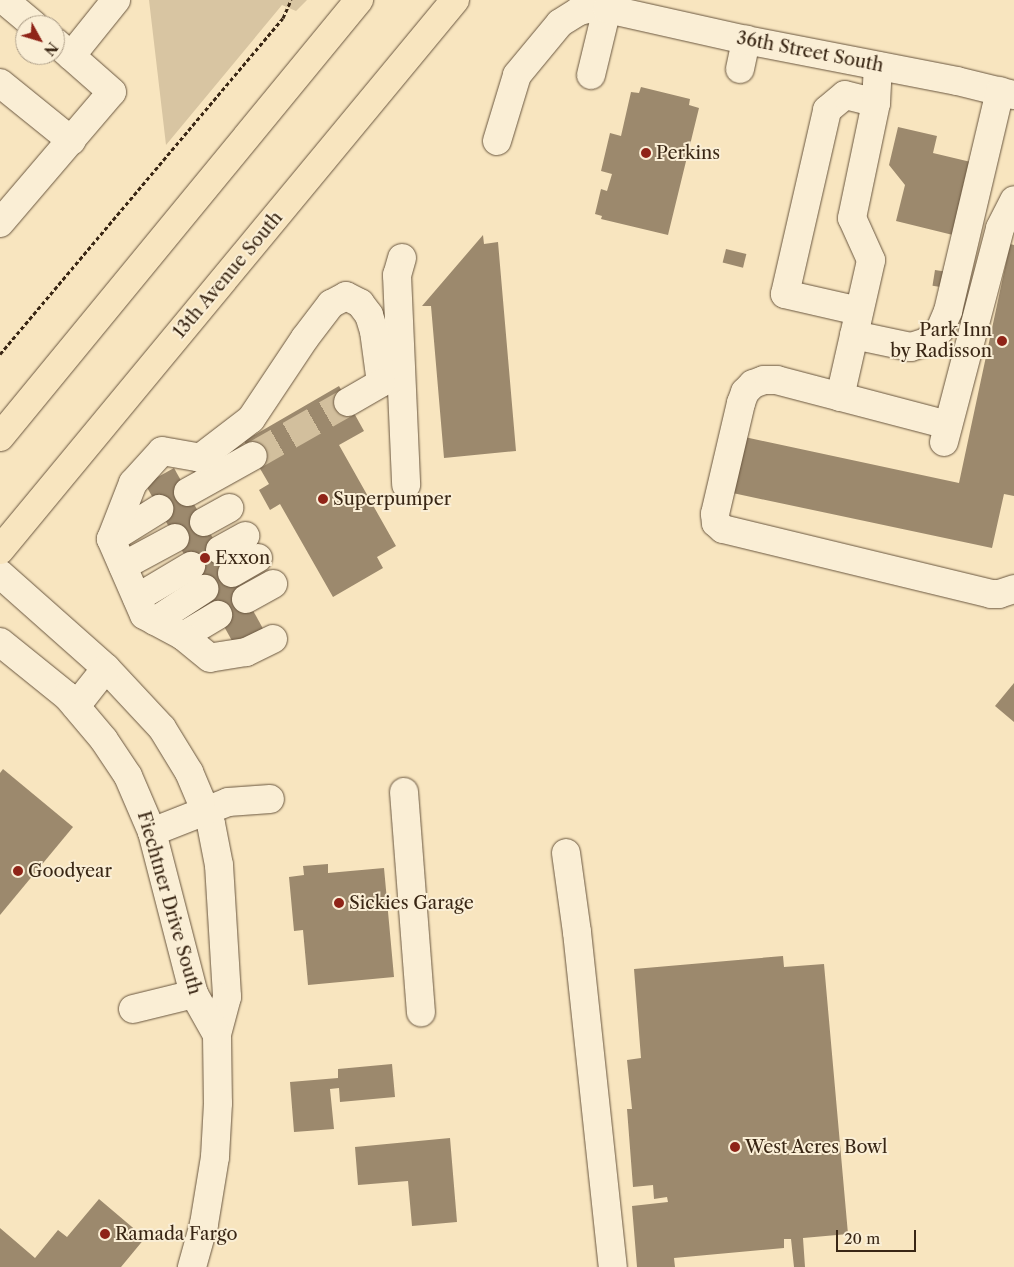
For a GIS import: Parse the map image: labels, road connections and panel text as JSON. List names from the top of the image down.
{
  "streets": {
    "main road": ["13th Avenue South"],
    "street": ["36th Street South", "Fiechtner Drive South"]
  },
  "places": [
    "Perkins",
    "Park Inn by Radisson",
    "Superpumper",
    "Exxon",
    "Goodyear",
    "Sickies Garage",
    "West Acres Bowl",
    "Ramada Fargo"
  ],
  "scale_bar": "20 m",
  "north": "bottom right"
}
